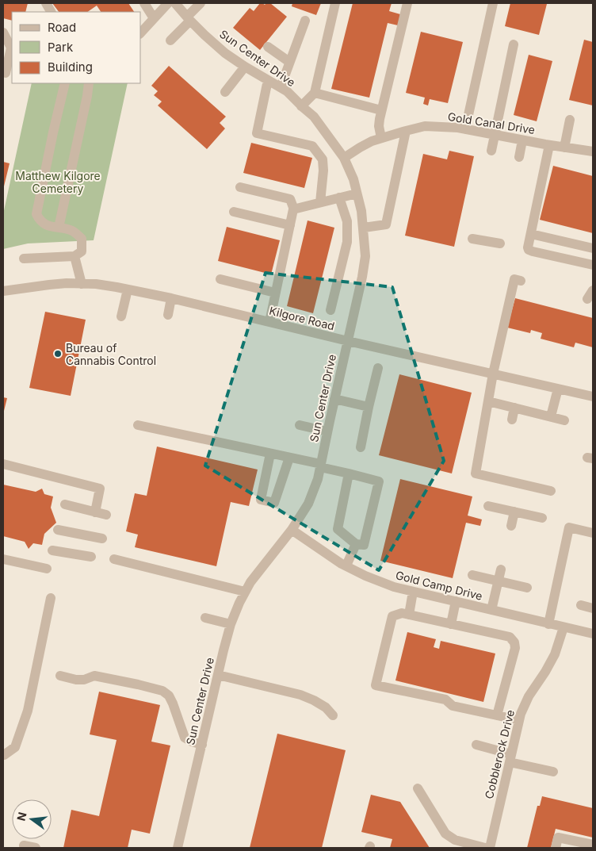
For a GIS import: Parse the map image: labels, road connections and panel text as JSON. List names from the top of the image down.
{
  "streets": {
    "street": [
      "Sun Center Drive",
      "Gold Canal Drive",
      "Kilgore Road",
      "Gold Camp Drive",
      "Cobblerock Drive"
    ]
  },
  "crossings": [
    ["Sun Center Drive", "Gold Canal Drive"],
    ["Sun Center Drive", "Kilgore Road"],
    ["Sun Center Drive", "Gold Camp Drive"],
    ["Gold Camp Drive", "Cobblerock Drive"]
  ],
  "parks": ["Matthew Kilgore Cemetery"],
  "places": ["Bureau of Cannabis Control"],
  "legend": ["Road", "Park", "Building"],
  "north": "left"
}
